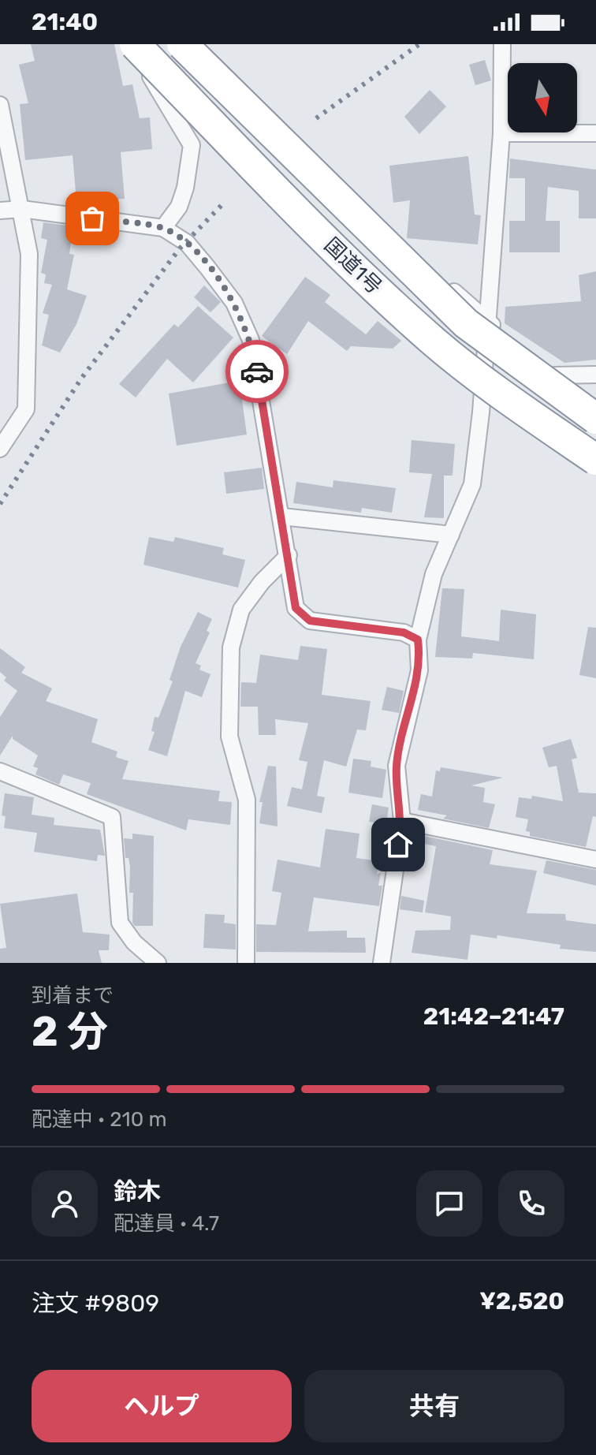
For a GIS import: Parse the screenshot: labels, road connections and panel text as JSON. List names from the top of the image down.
{
  "streets": {
    "highway": ["国道1号"]
  },
  "north": "bottom",
  "page": {
    "status": "21:40",
    "heading": ["2 分", "到着まで", "21:42–21:47"],
    "panel": [
      "鈴木",
      "配達員 · 4.7",
      "注文 #9809",
      "¥2,520"
    ],
    "bar": "配達中 · 210 m",
    "buttons": ["ヘルプ", "共有"]
  }
}
